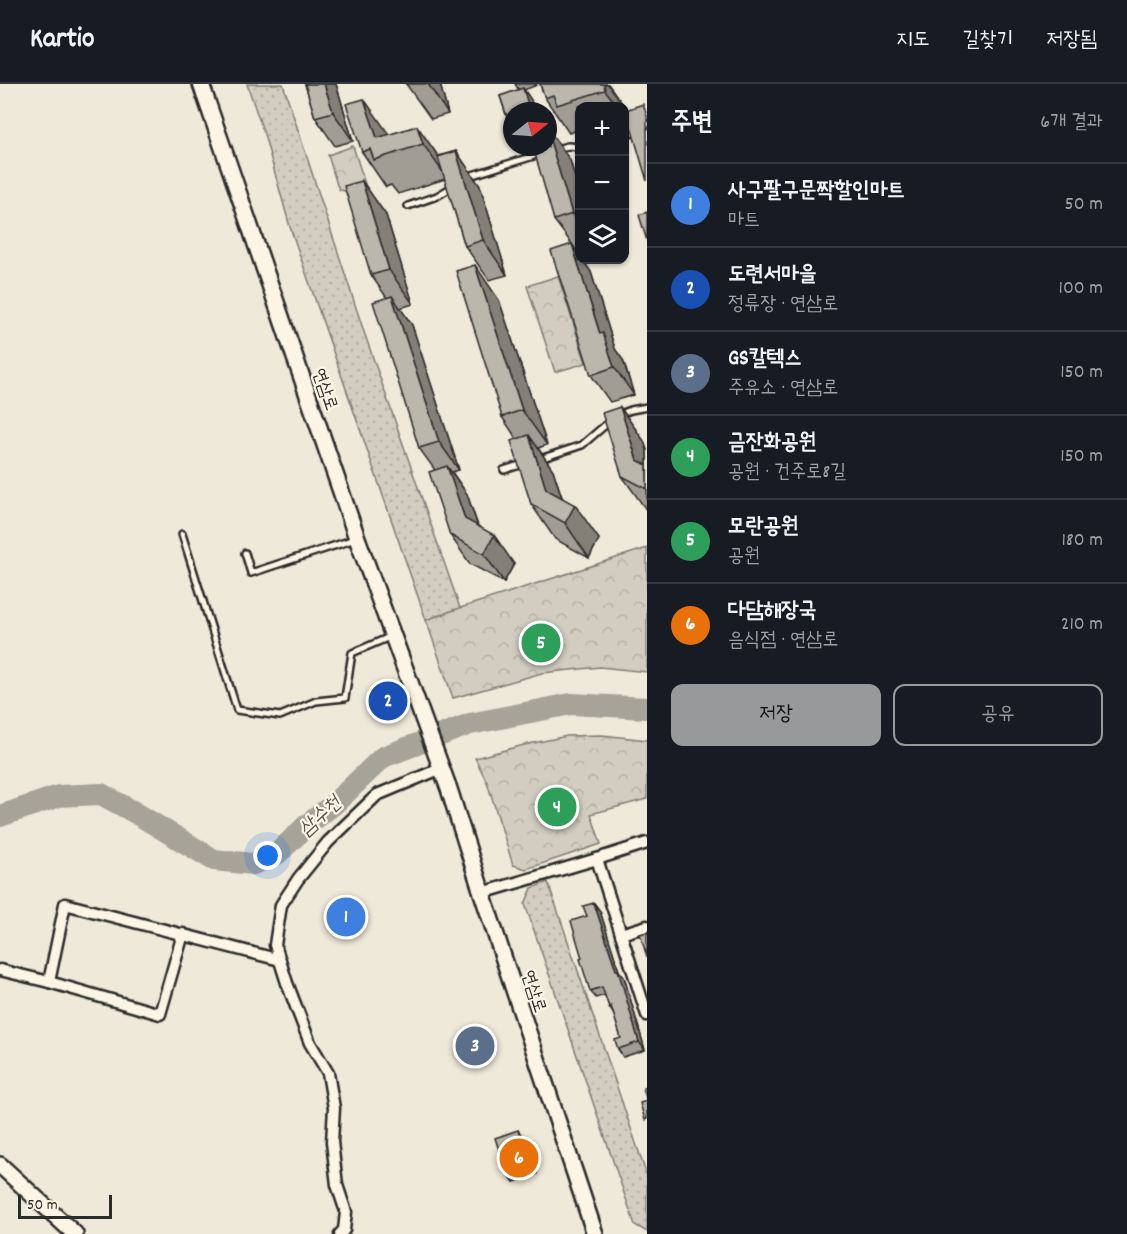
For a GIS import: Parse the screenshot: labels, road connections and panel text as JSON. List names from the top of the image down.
{
  "streets": {
    "main road": ["연삼로"]
  },
  "water": ["삼수천"],
  "scale_bar": "50 m",
  "north": "right",
  "page": {
    "header": "Kartio",
    "nav": ["지도", "길찾기", "저장됨"],
    "heading": ["주변", "6개 결과"],
    "map_buttons": ["+", "−"],
    "list": [
      {
        "mark": "1",
        "name": "사구팔구문짝할인마트",
        "note": "마트",
        "value": "50 m"
      },
      {
        "mark": "2",
        "name": "도련서마을",
        "note": "정류장 · 연삼로",
        "value": "100 m"
      },
      {
        "mark": "3",
        "name": "GS칼텍스",
        "note": "주유소 · 연삼로",
        "value": "150 m"
      },
      {
        "mark": "4",
        "name": "금잔화공원",
        "note": "공원 · 건주로8길",
        "value": "150 m"
      },
      {
        "mark": "5",
        "name": "모란공원",
        "note": "공원",
        "value": "180 m"
      },
      {
        "mark": "6",
        "name": "다담해장국",
        "note": "음식점 · 연삼로",
        "value": "210 m"
      }
    ],
    "pins": [
      "5",
      "2",
      "4",
      "1",
      "3",
      "6"
    ],
    "buttons": ["저장", "공유"],
    "scale": "50 m"
  }
}
